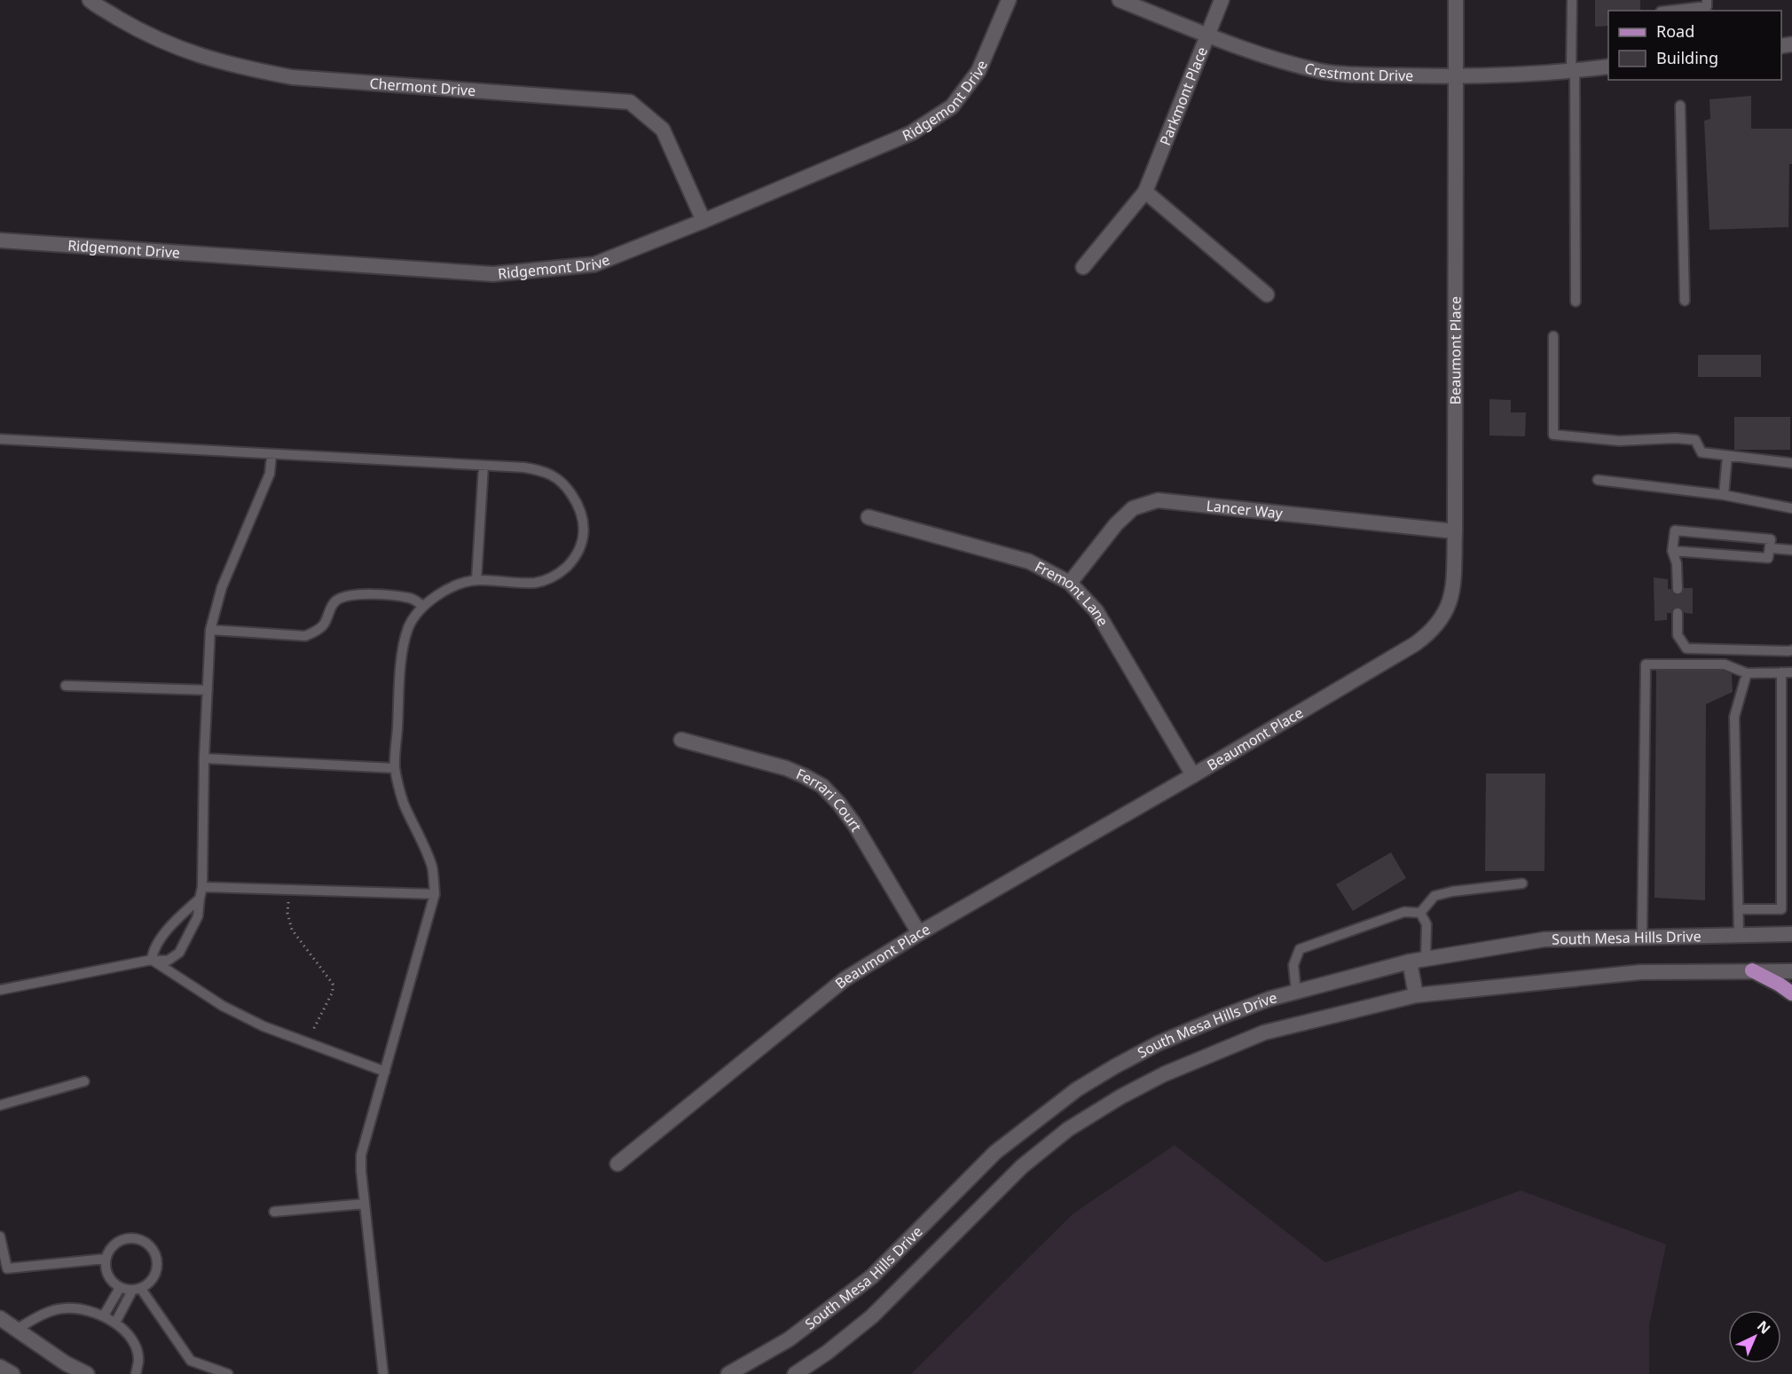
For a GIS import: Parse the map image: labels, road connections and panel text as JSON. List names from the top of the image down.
{
  "streets": {
    "street": [
      "Crestmont Drive",
      "Chermont Drive",
      "Parkmont Place",
      "Ridgemont Drive",
      "Beaumont Place",
      "Lancer Way",
      "Fremont Lane",
      "Ferrari Court",
      "South Mesa Hills Drive"
    ]
  },
  "crossings": [
    ["Crestmont Drive", "Parkmont Place"],
    ["Crestmont Drive", "Beaumont Place"],
    ["Chermont Drive", "Ridgemont Drive"],
    ["Beaumont Place", "Lancer Way"],
    ["Beaumont Place", "Fremont Lane"],
    ["Beaumont Place", "Ferrari Court"],
    ["Lancer Way", "Fremont Lane"]
  ],
  "legend": ["Road", "Building"],
  "north": "top right"
}
